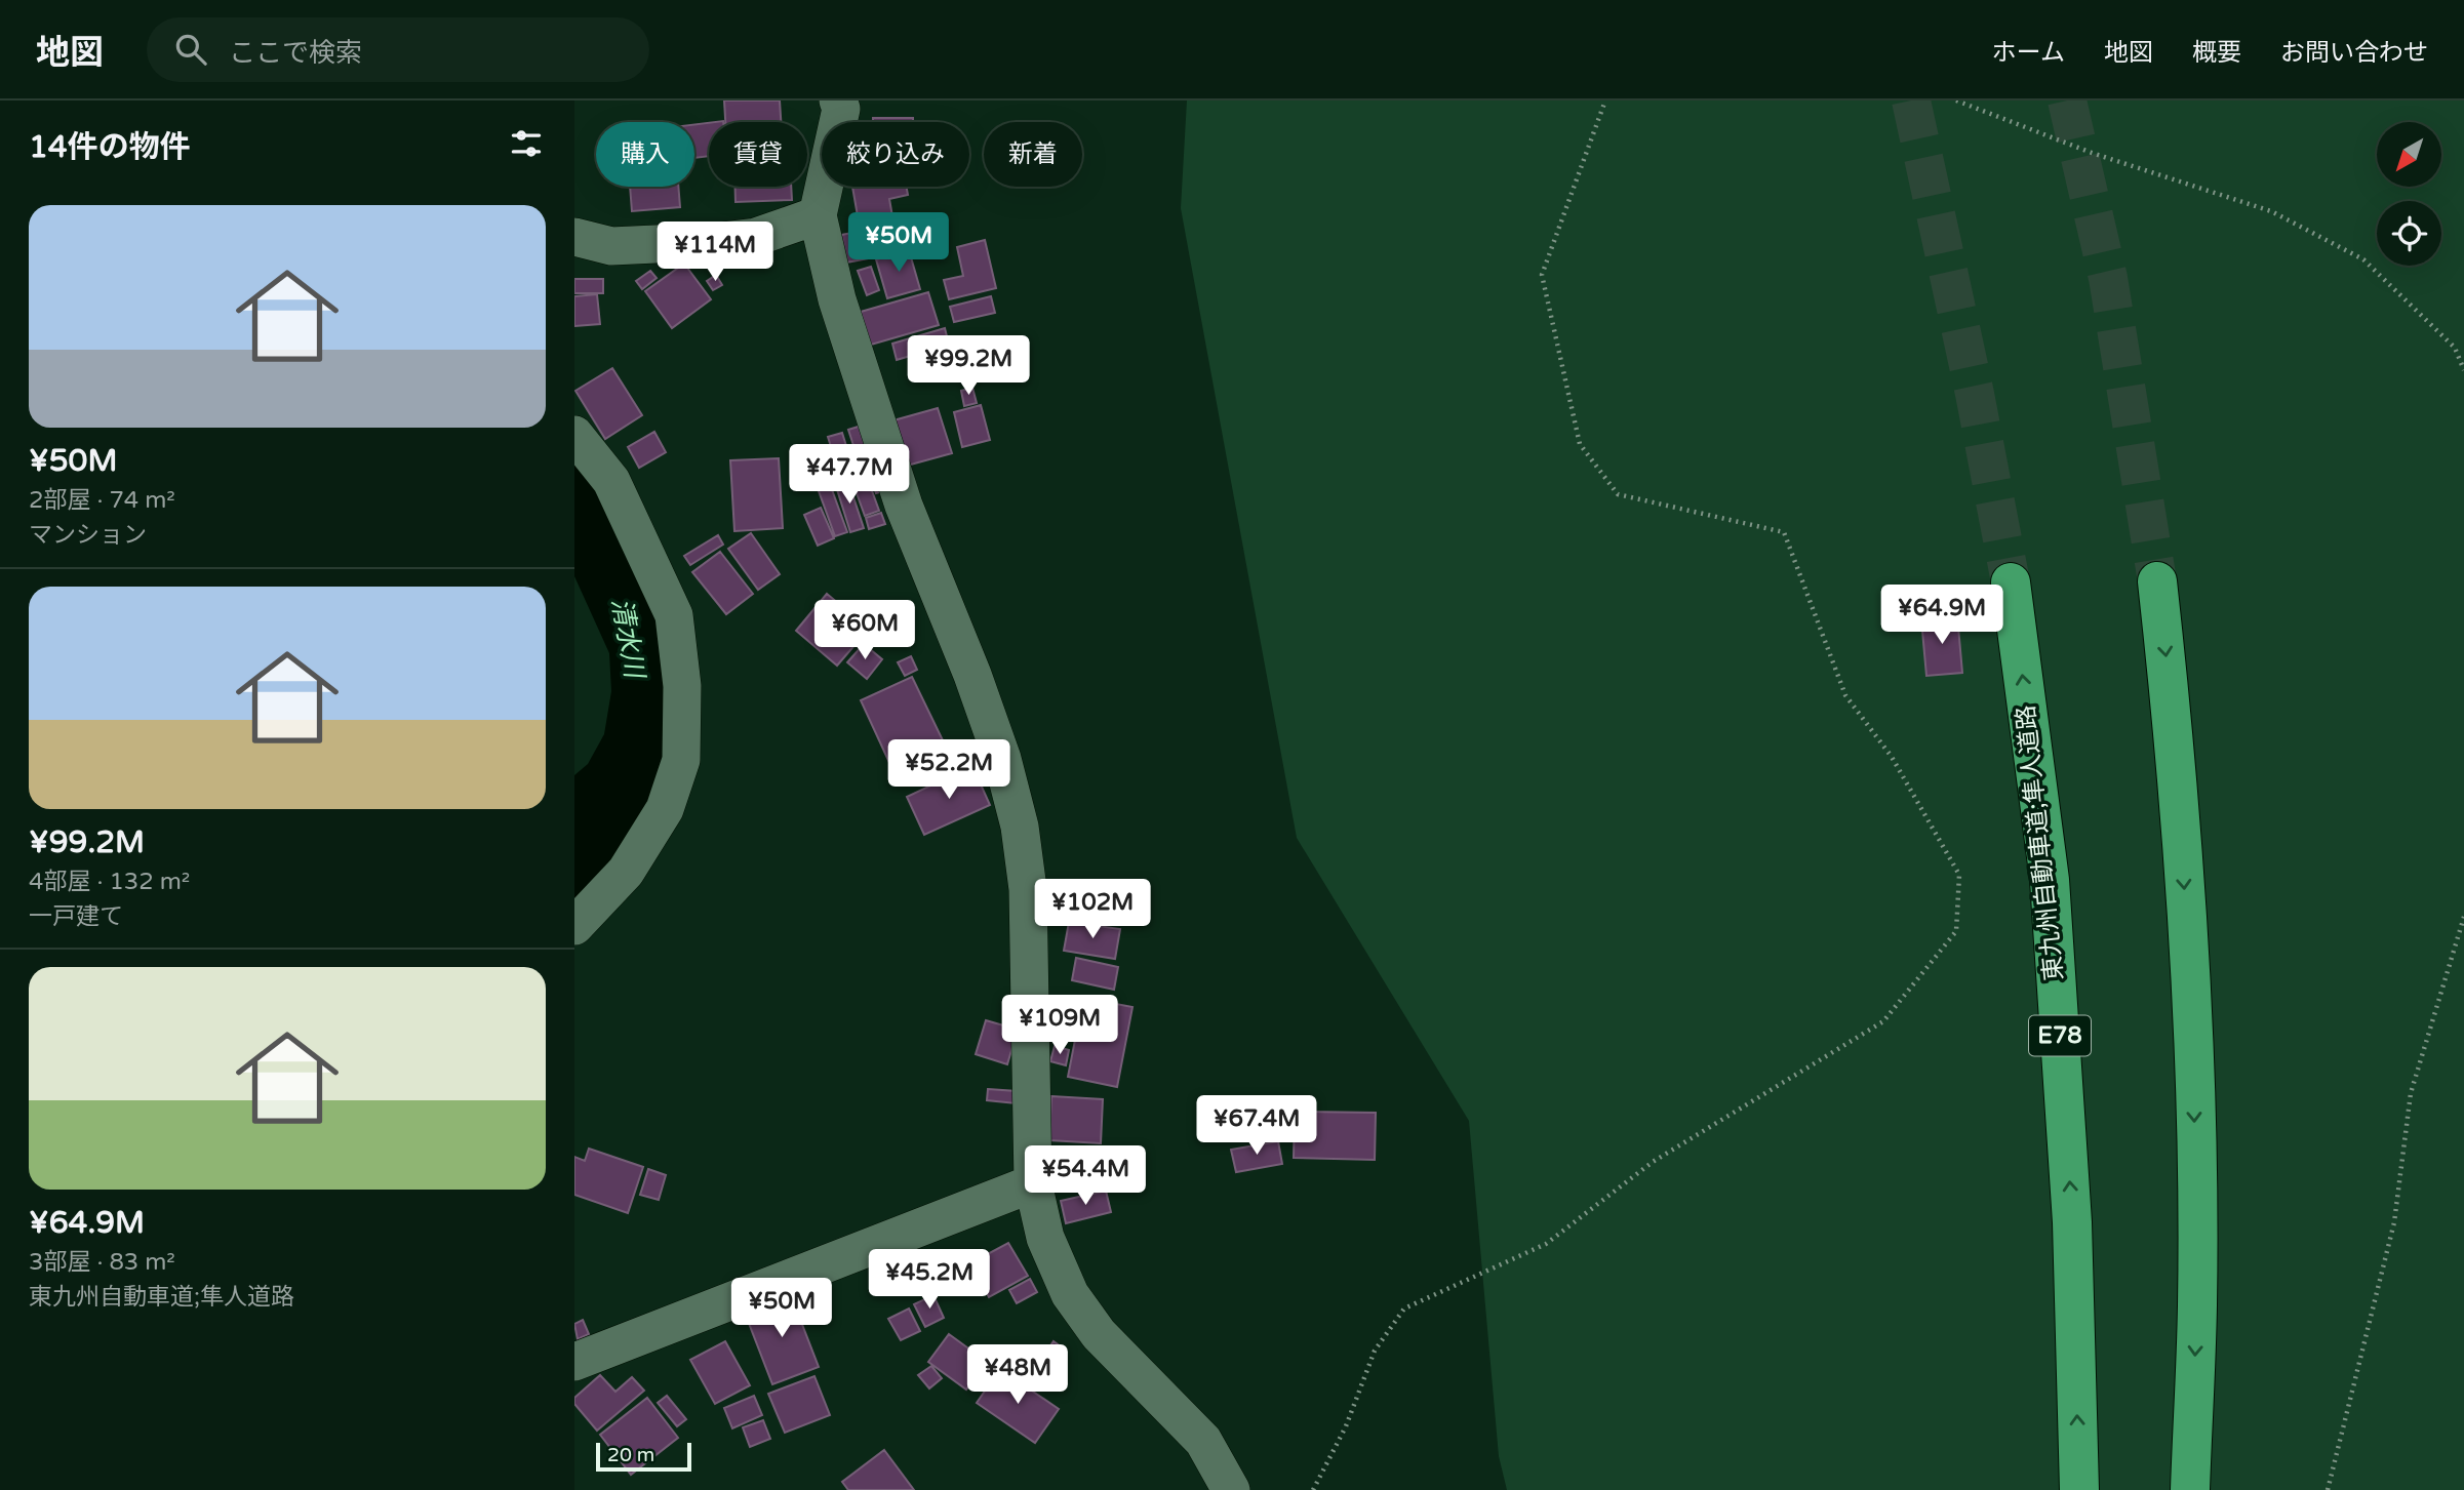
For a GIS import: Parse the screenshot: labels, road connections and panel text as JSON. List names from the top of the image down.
{
  "streets": {
    "highway": ["東九州自動車道;隼人道路", "E78"]
  },
  "water": ["清水川"],
  "scale_bar": "20 m",
  "north": "bottom left",
  "page": {
    "header": "地図",
    "search": "ここで検索",
    "nav": [
      "ホーム",
      "地図",
      "概要",
      "お問い合わせ"
    ],
    "heading": "14件の物件",
    "chip": [
      "購入",
      "賃貸",
      "絞り込み",
      "新着"
    ],
    "list": [
      {
        "name": "¥50M",
        "note": "2部屋 · 74 m² · マンション"
      },
      {
        "name": "¥99.2M",
        "note": "4部屋 · 132 m² · 一戸建て"
      },
      {
        "name": "¥64.9M",
        "note": "3部屋 · 83 m² · 東九州自動車道;隼人道路"
      }
    ],
    "price": [
      "¥50M",
      "¥114M",
      "¥99.2M",
      "¥47.7M",
      "¥64.9M",
      "¥60M",
      "¥52.2M",
      "¥102M",
      "¥109M",
      "¥67.4M",
      "¥54.4M",
      "¥45.2M",
      "¥50M",
      "¥48M"
    ],
    "scale": "20 m"
  }
}
